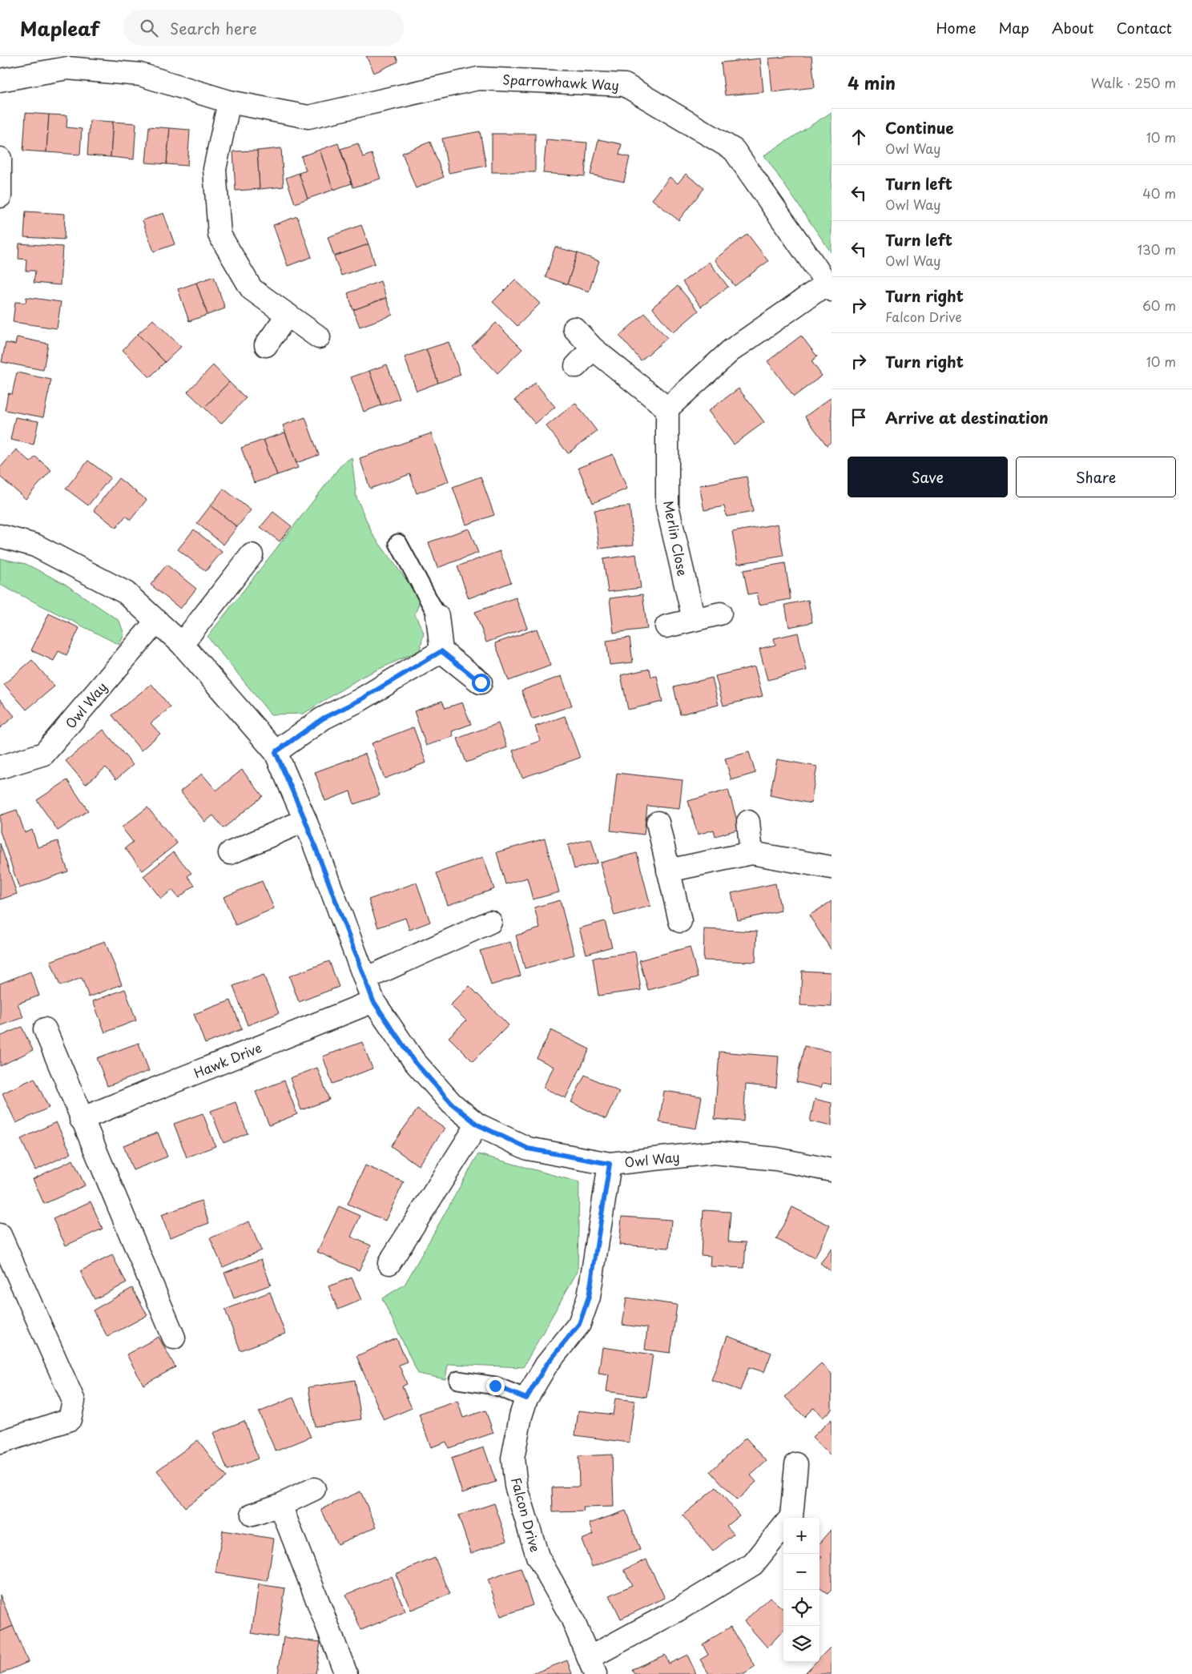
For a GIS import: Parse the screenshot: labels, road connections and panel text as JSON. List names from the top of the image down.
{
  "streets": {
    "street": [
      "Sparrowhawk Way",
      "Merlin Close",
      "Owl Way",
      "Hawk Drive",
      "Falcon Drive"
    ]
  },
  "crossings": [
    ["Owl Way", "Hawk Drive"],
    ["Owl Way", "Falcon Drive"]
  ],
  "page": {
    "header": "Mapleaf",
    "search": "Search here",
    "nav": [
      "Home",
      "Map",
      "About",
      "Contact"
    ],
    "heading": ["4 min", "Walk · 250 m"],
    "list": [
      ["Continue", "Owl Way", "10 m"],
      ["Turn left", "Owl Way", "40 m"],
      ["Turn left", "Owl Way", "130 m"],
      ["Turn right", "Falcon Drive", "60 m"],
      ["Turn right", "10 m"],
      "Arrive at destination"
    ],
    "buttons": ["Save", "Share"],
    "map_buttons": ["+", "−"]
  }
}
